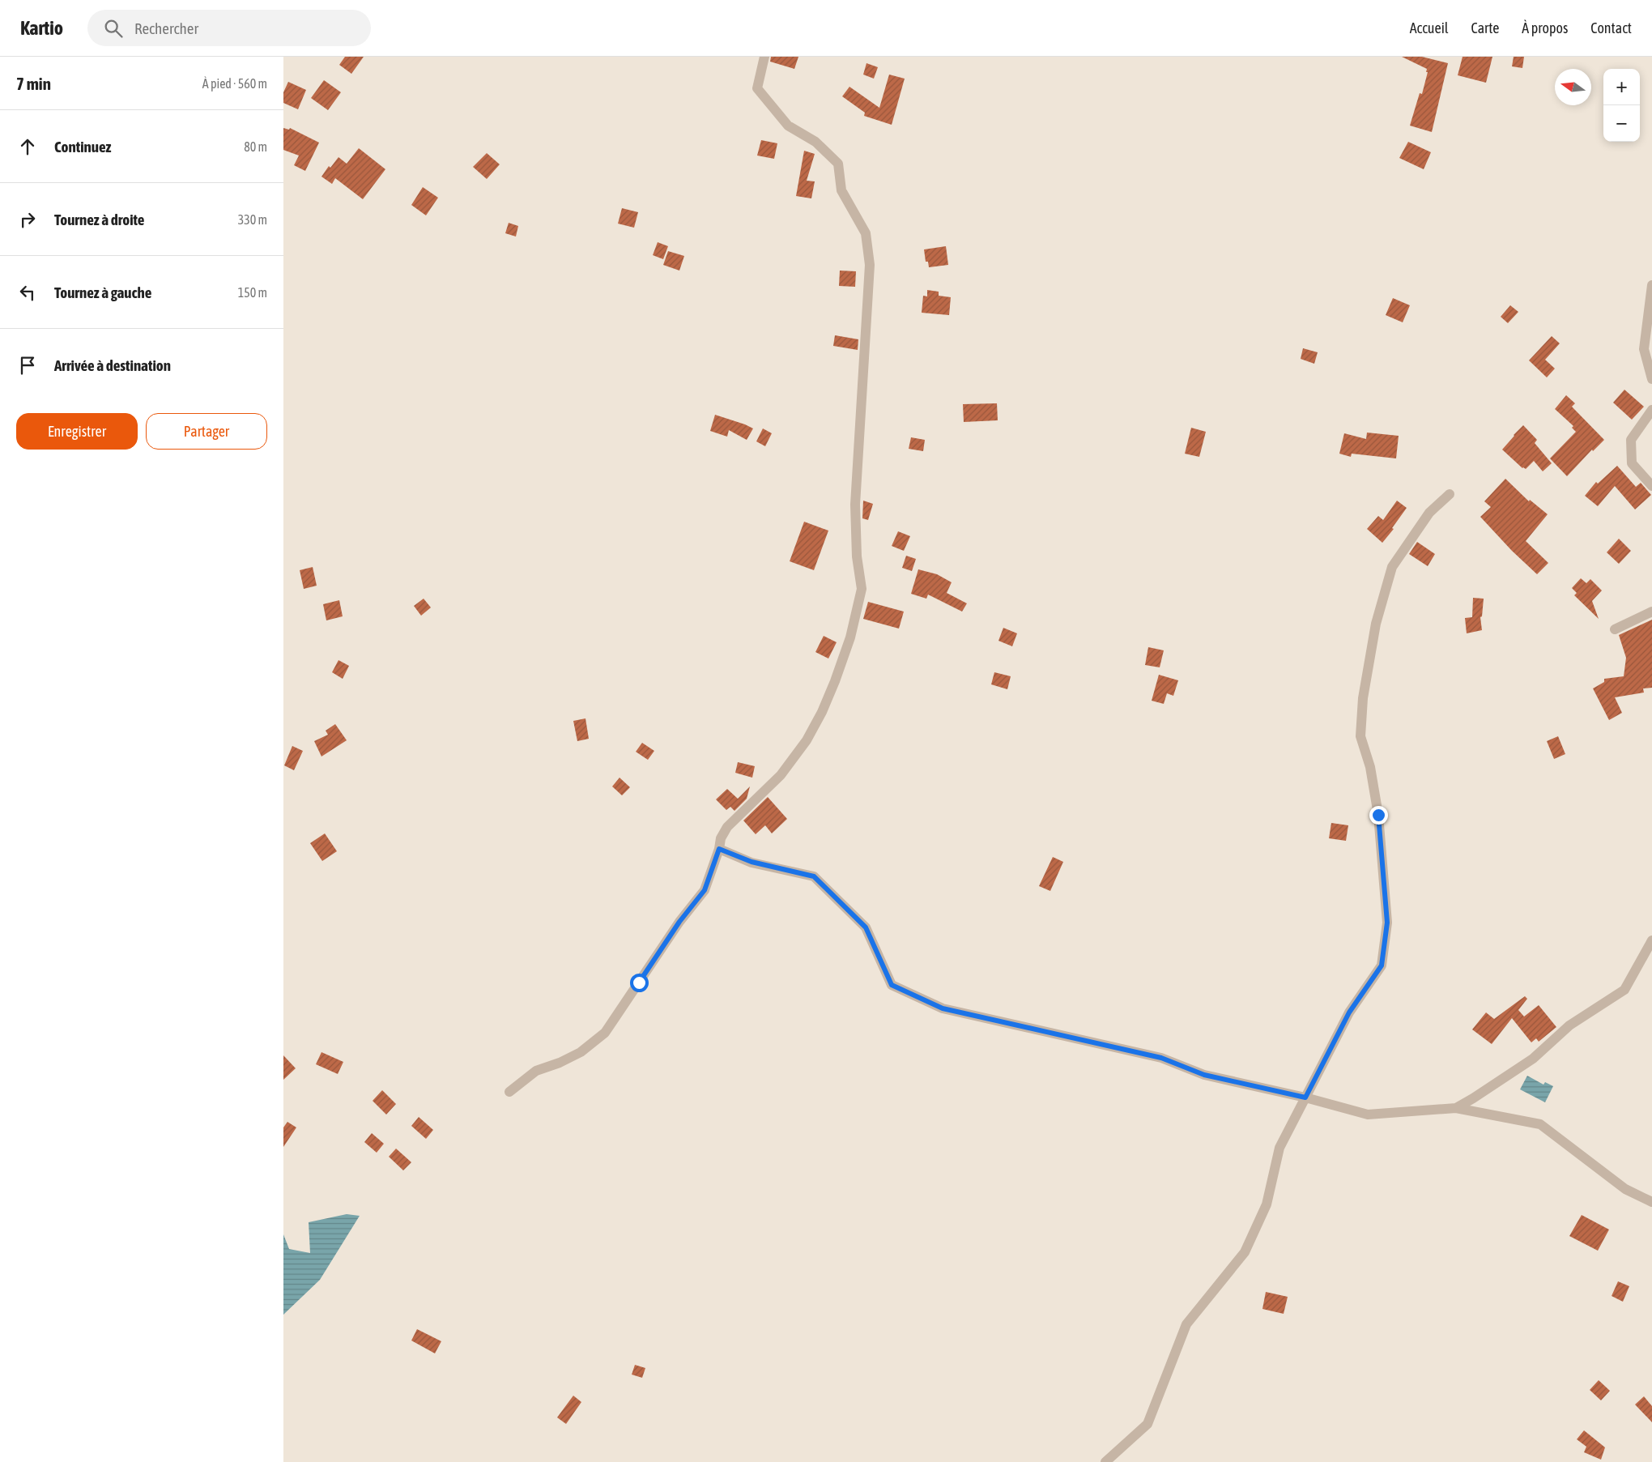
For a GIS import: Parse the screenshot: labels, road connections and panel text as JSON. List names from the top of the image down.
{
  "north": "left",
  "page": {
    "header": "Kartio",
    "search": "Rechercher",
    "nav": [
      "Accueil",
      "Carte",
      "À propos",
      "Contact"
    ],
    "heading": ["7 min", "À pied · 560 m"],
    "map_buttons": ["+", "−"],
    "list": [
      ["Continuez", "80 m"],
      ["Tournez à droite", "330 m"],
      ["Tournez à gauche", "150 m"],
      "Arrivée à destination"
    ],
    "buttons": ["Enregistrer", "Partager"]
  }
}
